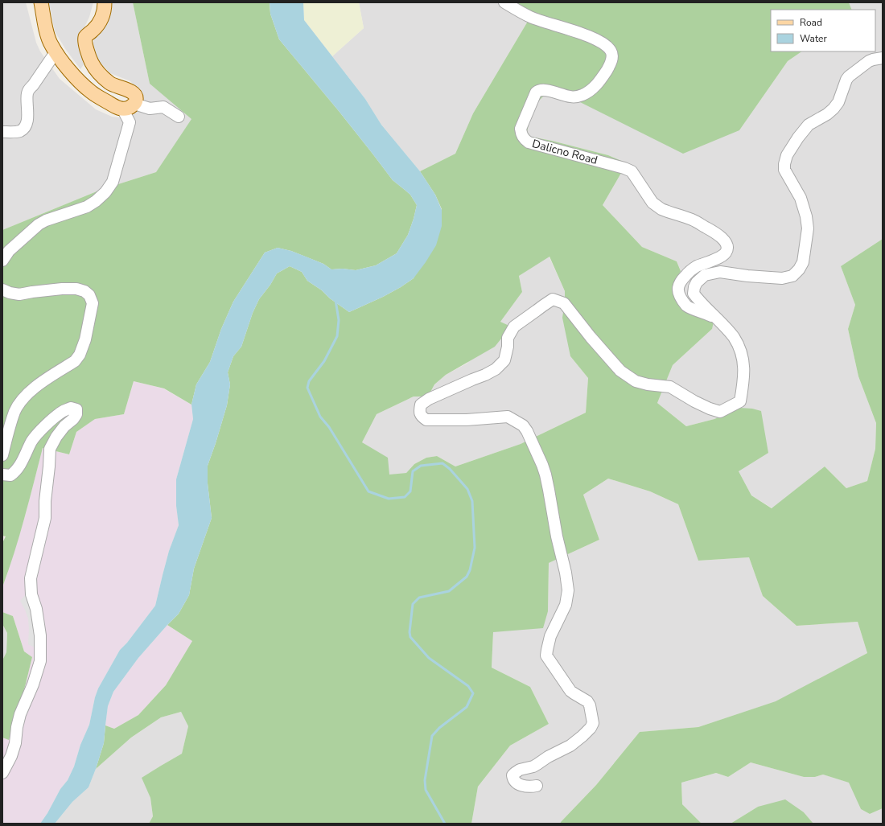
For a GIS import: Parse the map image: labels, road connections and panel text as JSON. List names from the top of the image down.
{
  "streets": {
    "street": ["Dalicno Road"]
  },
  "legend": ["Road", "Water"]
}
